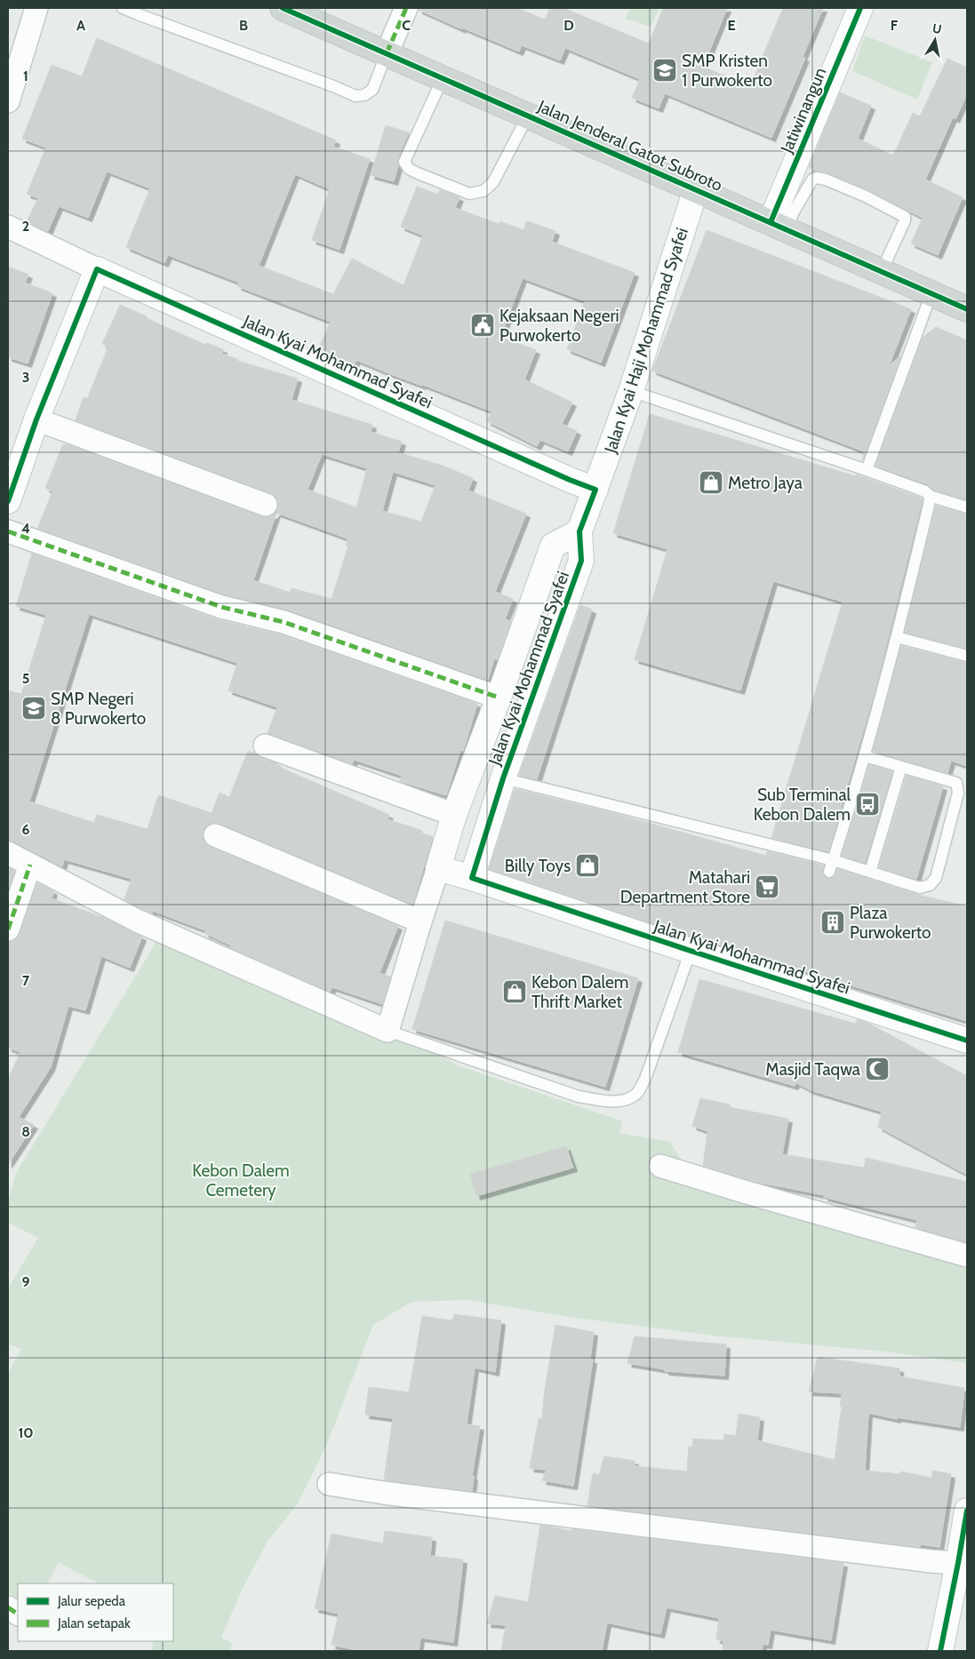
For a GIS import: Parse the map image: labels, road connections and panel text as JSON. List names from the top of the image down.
{
  "streets": {
    "main road": ["Jalan Jenderal Gatot Subroto"],
    "street": ["Jatiwinangun", "Jalan Kyai Haji Mohammad Syafei", "Jalan Kyai Mohammad Syafei"]
  },
  "crossings": [
    ["Jatiwinangun", "Jalan Jenderal Gatot Subroto"],
    ["Jalan Jenderal Gatot Subroto", "Jalan Kyai Haji Mohammad Syafei"],
    ["Jalan Kyai Haji Mohammad Syafei", "Jalan Kyai Mohammad Syafei"]
  ],
  "parks": ["Kebon Dalem Cemetery"],
  "places": {
    "school or university": ["SMP Kristen 1 Purwokerto", "SMP Negeri 8 Purwokerto"],
    "public building": ["Kejaksaan Negeri Purwokerto"],
    "shop": ["Metro Jaya", "Billy Toys", "Kebon Dalem Thrift Market"],
    "bus stop": ["Sub Terminal Kebon Dalem"],
    "supermarket": ["Matahari Department Store"],
    "building": ["Plaza Purwokerto"],
    "mosque": ["Masjid Taqwa"]
  },
  "legend": ["Jalur sepeda", "Jalan setapak"],
  "north": "top",
  "grid": {
    "columns": [
      "A",
      "B",
      "C",
      "D",
      "E",
      "F"
    ],
    "rows": [
      "1",
      "2",
      "3",
      "4",
      "5",
      "6",
      "7",
      "8",
      "9",
      "10"
    ]
  }
}
